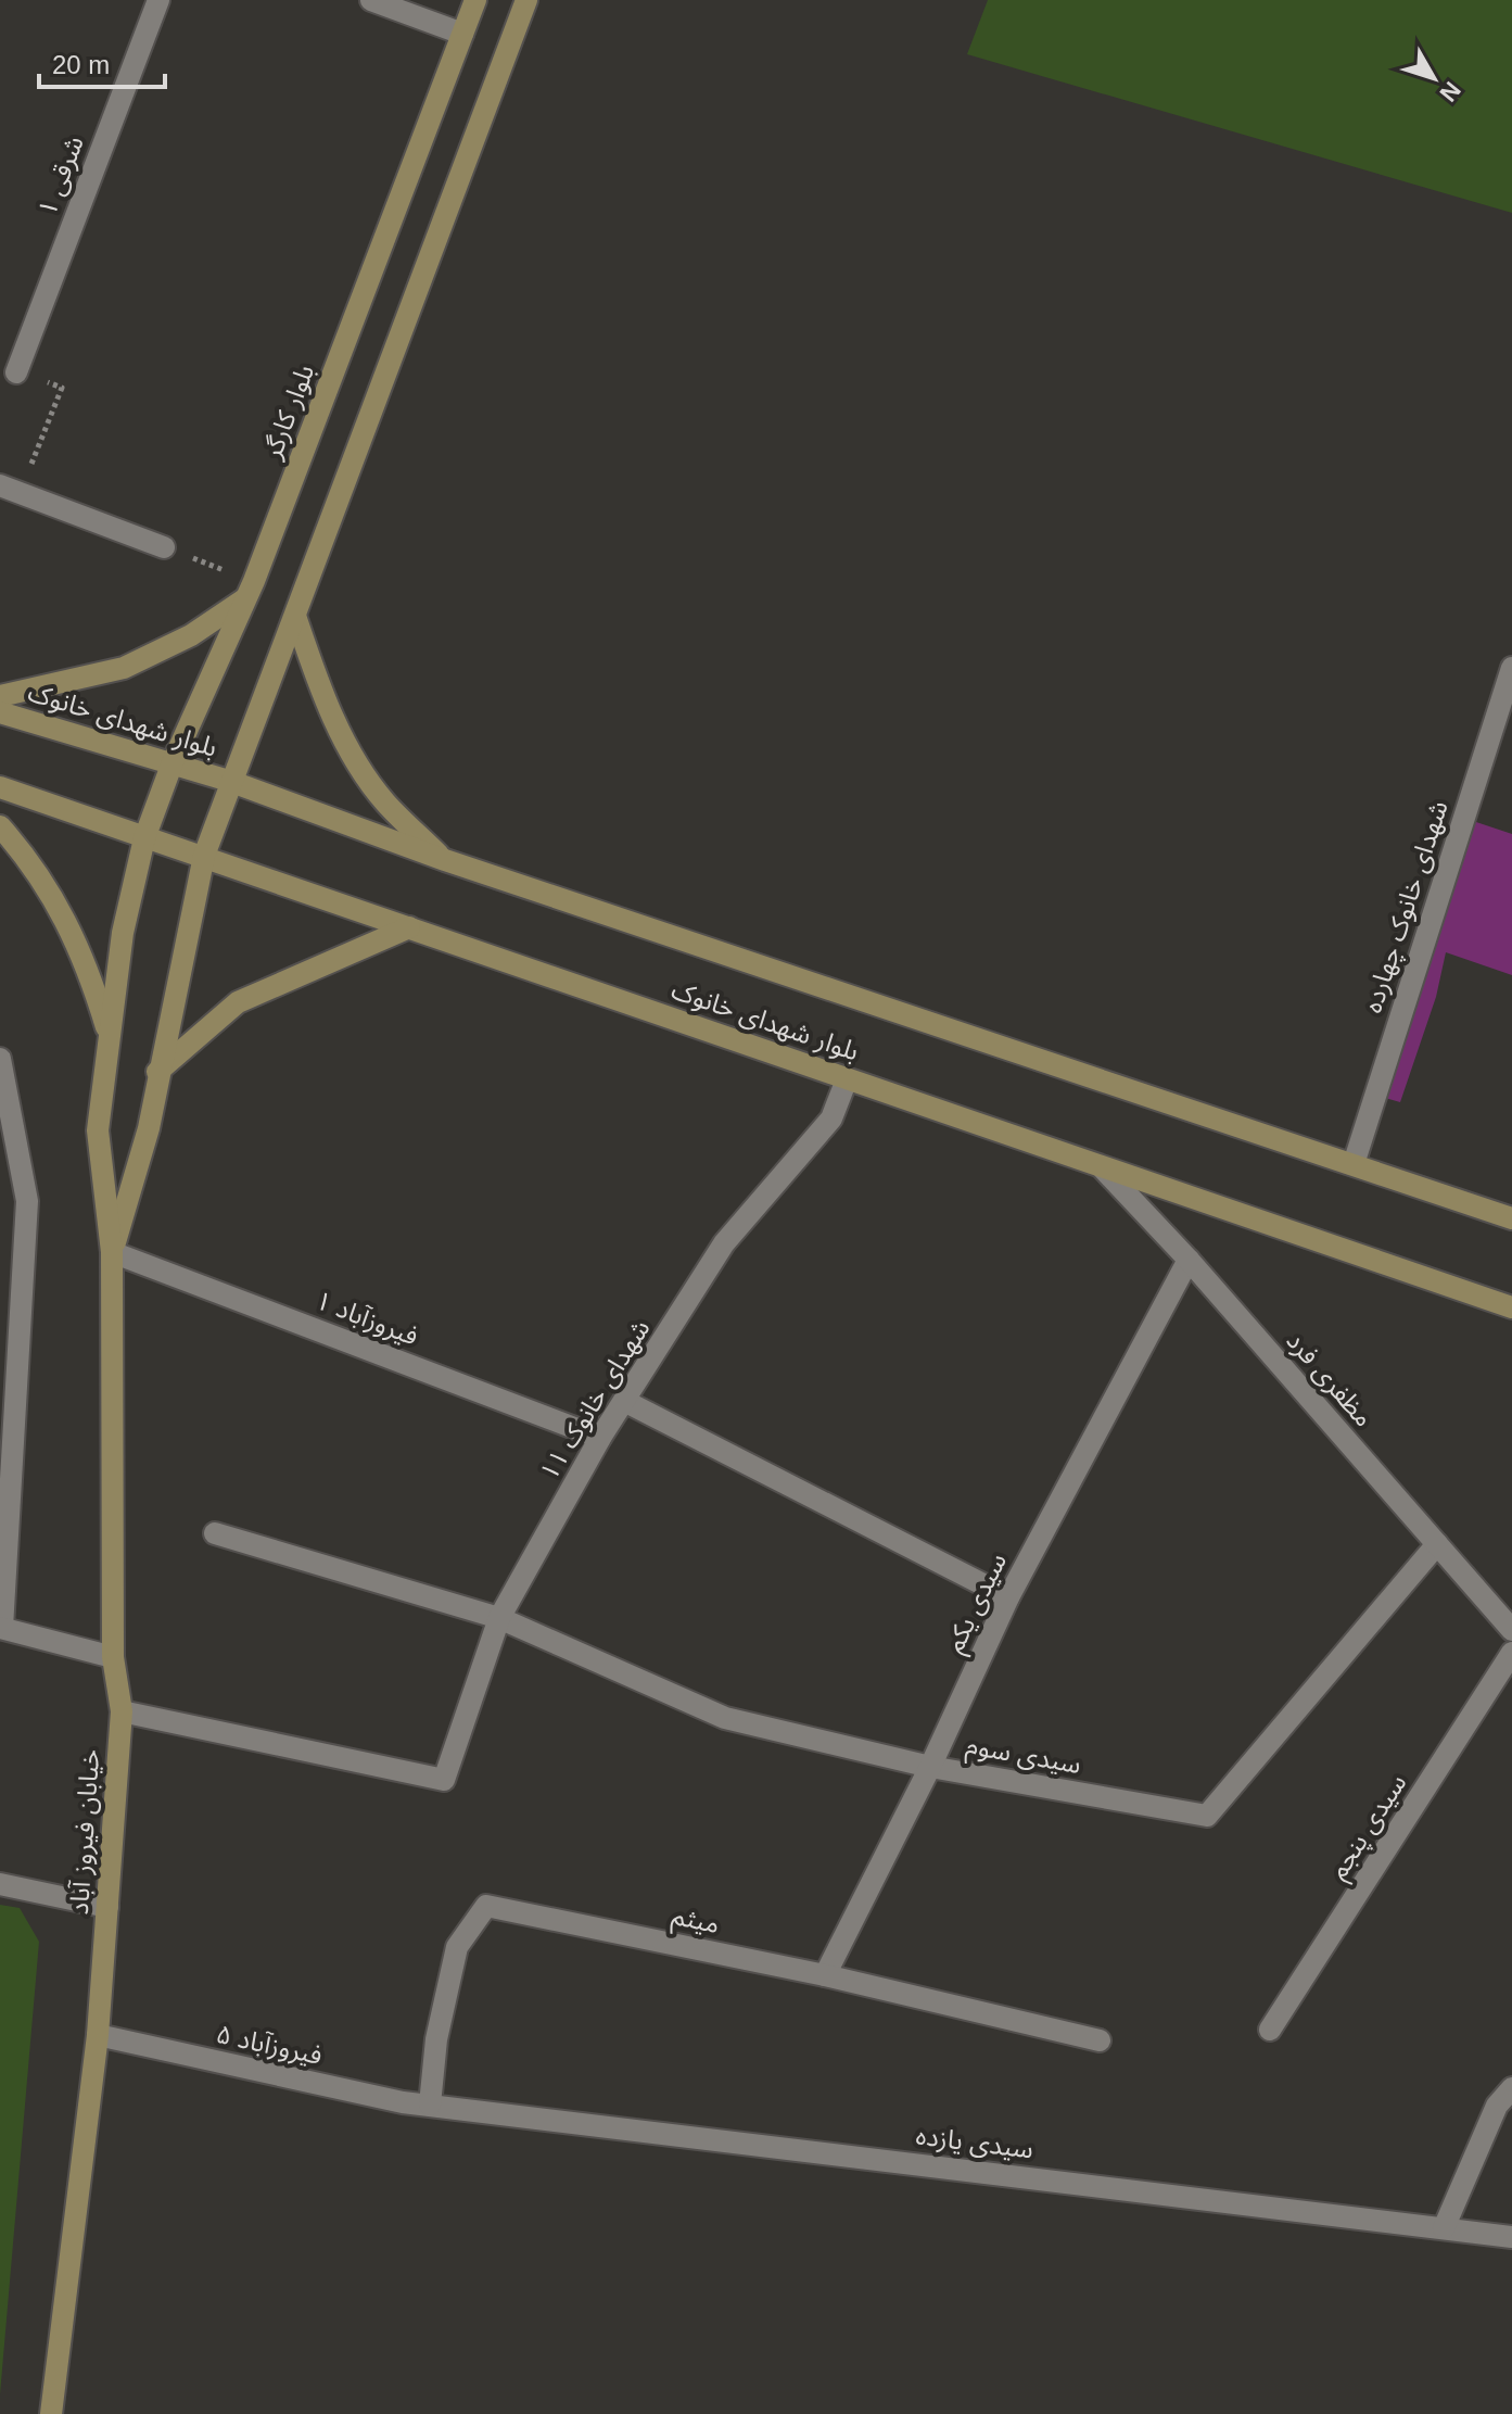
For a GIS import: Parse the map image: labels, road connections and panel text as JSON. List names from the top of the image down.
{
  "streets": {
    "main road": ["بلوار کارگر", "بلوار شهدای خانوک", "خیابان فیروز آباد"],
    "street": [
      "شرقی ۱",
      "شهدای خانوک چهارده",
      "فیروزآباد ۱",
      "مظفری فرد",
      "شهدای خانوک ۱۱",
      "سیدی یکم",
      "سیدی سوم",
      "سیدی پنجم",
      "میثم",
      "فیروزآباد ۵",
      "سیدی یازده"
    ]
  },
  "crossings": [
    ["بلوار کارگر", "بلوار شهدای خانوک"],
    ["بلوار کارگر", "فیروزآباد ۱"],
    ["بلوار کارگر", "خیابان فیروز آباد"],
    ["بلوار شهدای خانوک", "شهدای خانوک چهارده"],
    ["بلوار شهدای خانوک", "مظفری فرد"],
    ["بلوار شهدای خانوک", "شهدای خانوک ۱۱"],
    ["فیروزآباد ۱", "شهدای خانوک ۱۱"],
    ["فیروزآباد ۱", "خیابان فیروز آباد"],
    ["مظفری فرد", "سیدی یکم"],
    ["مظفری فرد", "سیدی سوم"],
    ["شهدای خانوک ۱۱", "سیدی سوم"],
    ["شهدای خانوک ۱۱", "خیابان فیروز آباد"],
    ["سیدی یکم", "سیدی سوم"],
    ["سیدی یکم", "میثم"],
    ["خیابان فیروز آباد", "فیروزآباد ۵"],
    ["میثم", "فیروزآباد ۵"],
    ["میثم", "سیدی یازده"],
    ["فیروزآباد ۵", "سیدی یازده"]
  ],
  "scale_bar": "20 m",
  "north": "bottom right"
}
